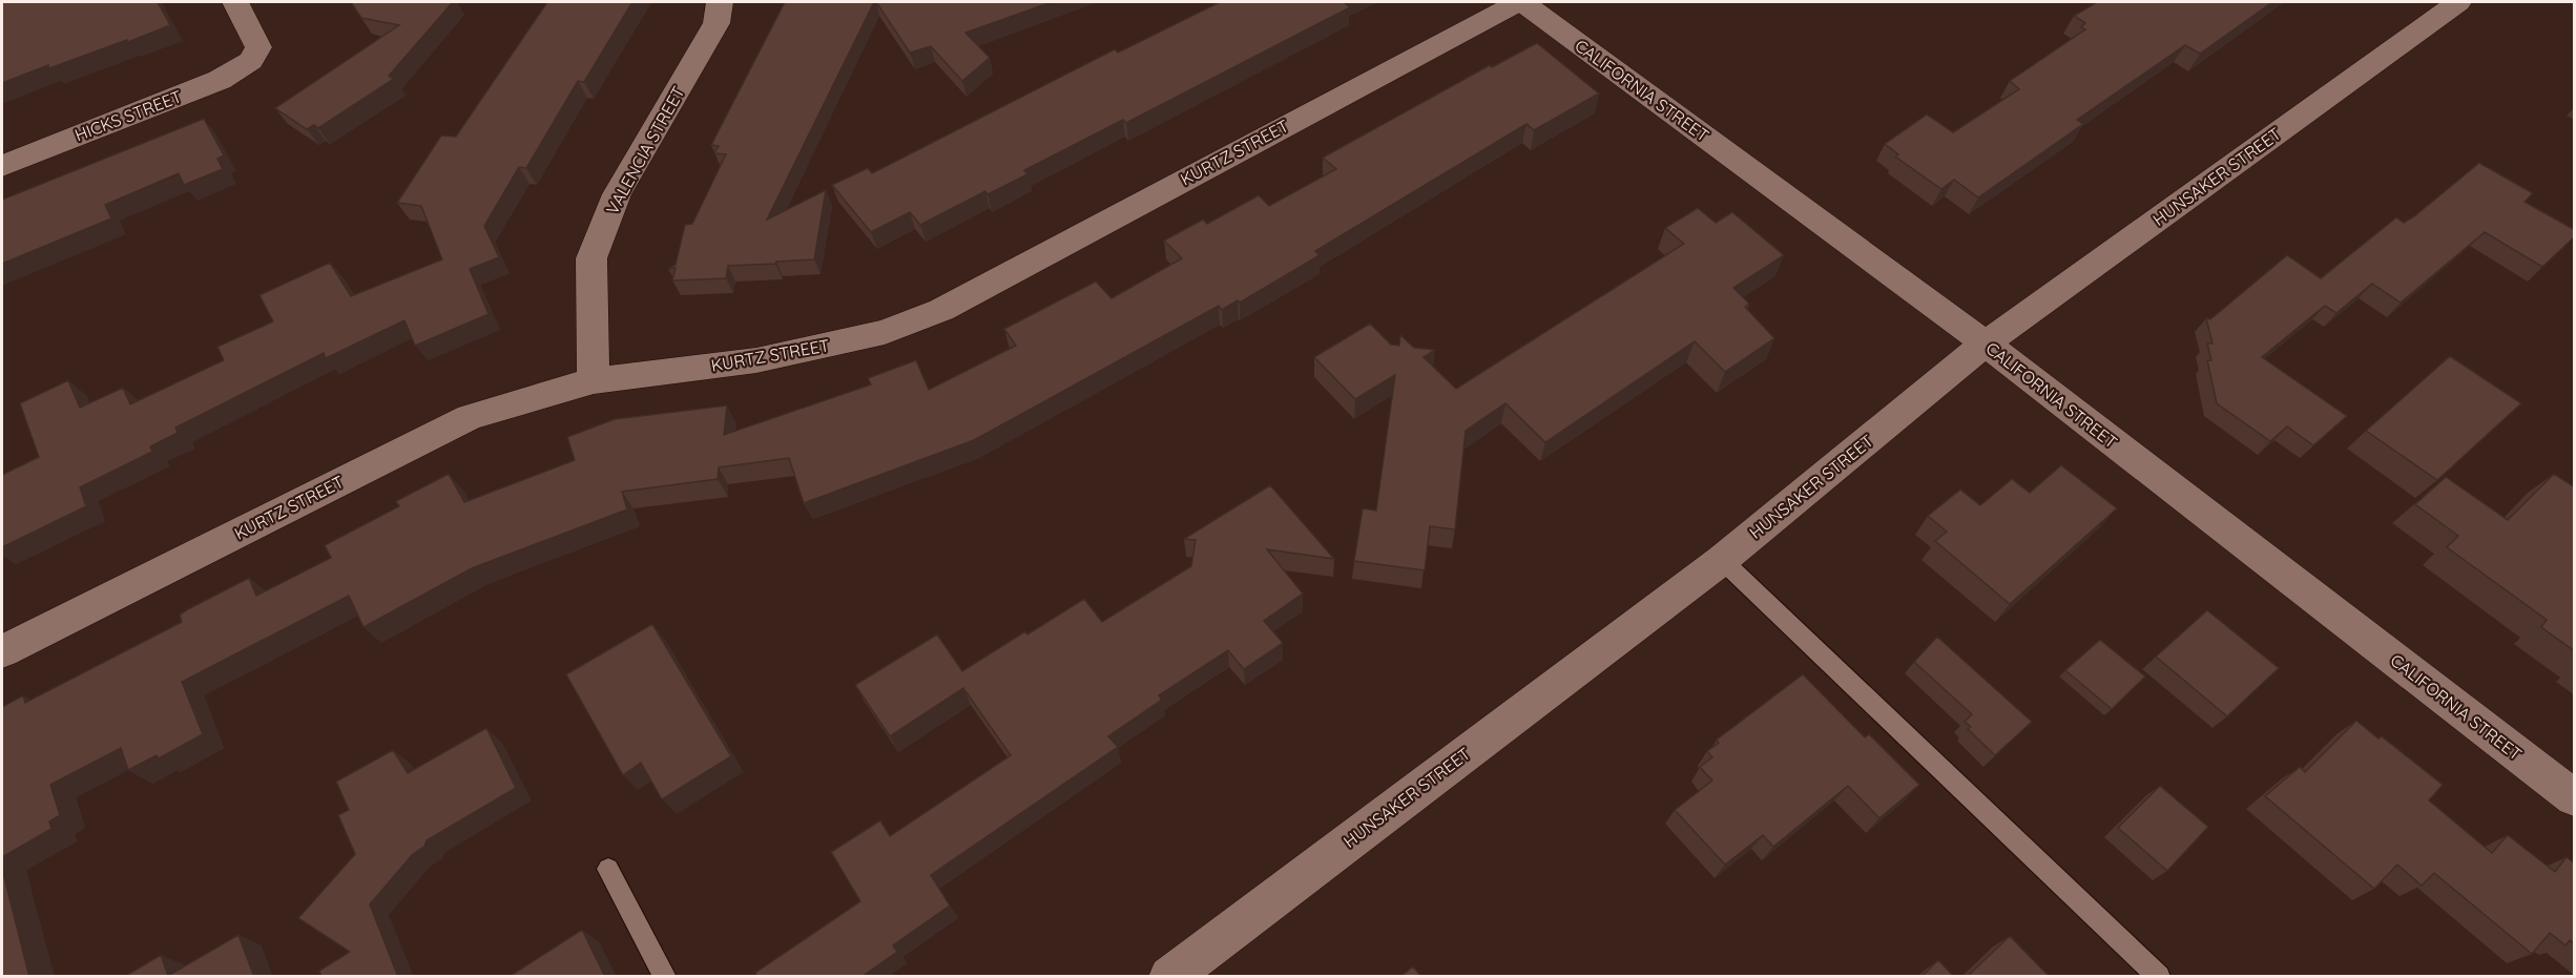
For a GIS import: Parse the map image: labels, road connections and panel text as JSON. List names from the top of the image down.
{
  "streets": {
    "main road": [
      "CALIFORNIA STREET",
      "HICKS STREET",
      "VALENCIA STREET",
      "KURTZ STREET",
      "HUNSAKER STREET"
    ]
  },
  "crossings": [
    ["CALIFORNIA STREET", "HUNSAKER STREET"],
    ["VALENCIA STREET", "KURTZ STREET"]
  ]
}
